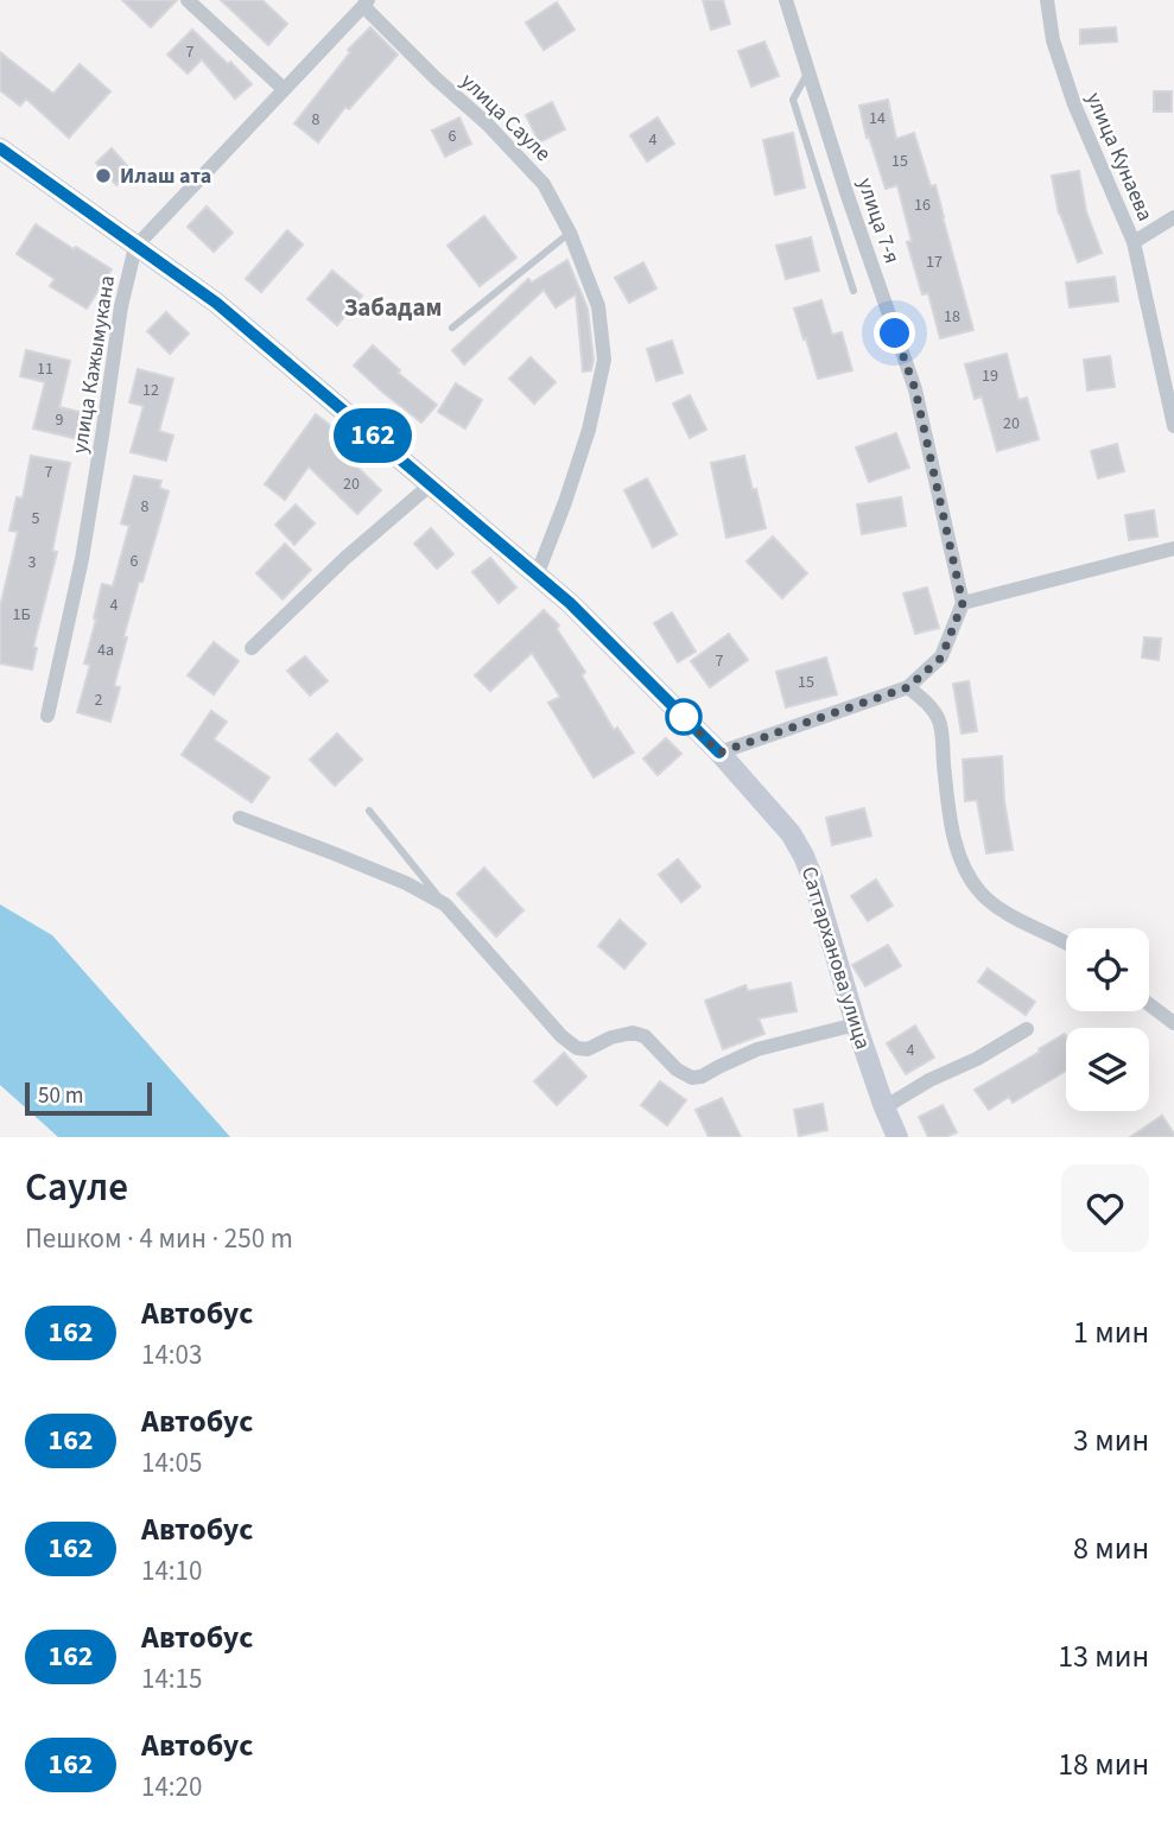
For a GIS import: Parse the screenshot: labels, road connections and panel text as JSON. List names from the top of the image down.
{
  "streets": {
    "street": [
      "улица Сауле",
      "улица Кунаева",
      "улица 7-я",
      "улица Кажымукана",
      "Саттарханова улица"
    ]
  },
  "crossings": [
    ["улица Сауле", "улица Кажымукана"],
    ["улица Сауле", "Саттарханова улица"],
    ["улица Кажымукана", "Саттарханова улица"]
  ],
  "districts": ["Забадам"],
  "places": ["Илаш ата"],
  "lines": ["bus line 162"],
  "house_numbers": [
    "7",
    "14",
    "8",
    "6",
    "4",
    "15",
    "16",
    "17",
    "18",
    "11",
    "19",
    "12",
    "9",
    "20",
    "7",
    "20",
    "8",
    "5",
    "6",
    "3",
    "4",
    "1Б",
    "4а",
    "7",
    "15",
    "2",
    "4"
  ],
  "scale_bar": "50 m",
  "page": {
    "on_map": "162",
    "scale": "50 m",
    "heading": ["Сауле", "Пешком · 4 мин · 250 m"],
    "list": [
      {
        "mark": "162",
        "name": "Автобус",
        "note": "14:03",
        "value": "1 мин"
      },
      {
        "mark": "162",
        "name": "Автобус",
        "note": "14:05",
        "value": "3 мин"
      },
      {
        "mark": "162",
        "name": "Автобус",
        "note": "14:10",
        "value": "8 мин"
      },
      {
        "mark": "162",
        "name": "Автобус",
        "note": "14:15",
        "value": "13 мин"
      },
      {
        "mark": "162",
        "name": "Автобус",
        "note": "14:20",
        "value": "18 мин"
      }
    ]
  }
}
